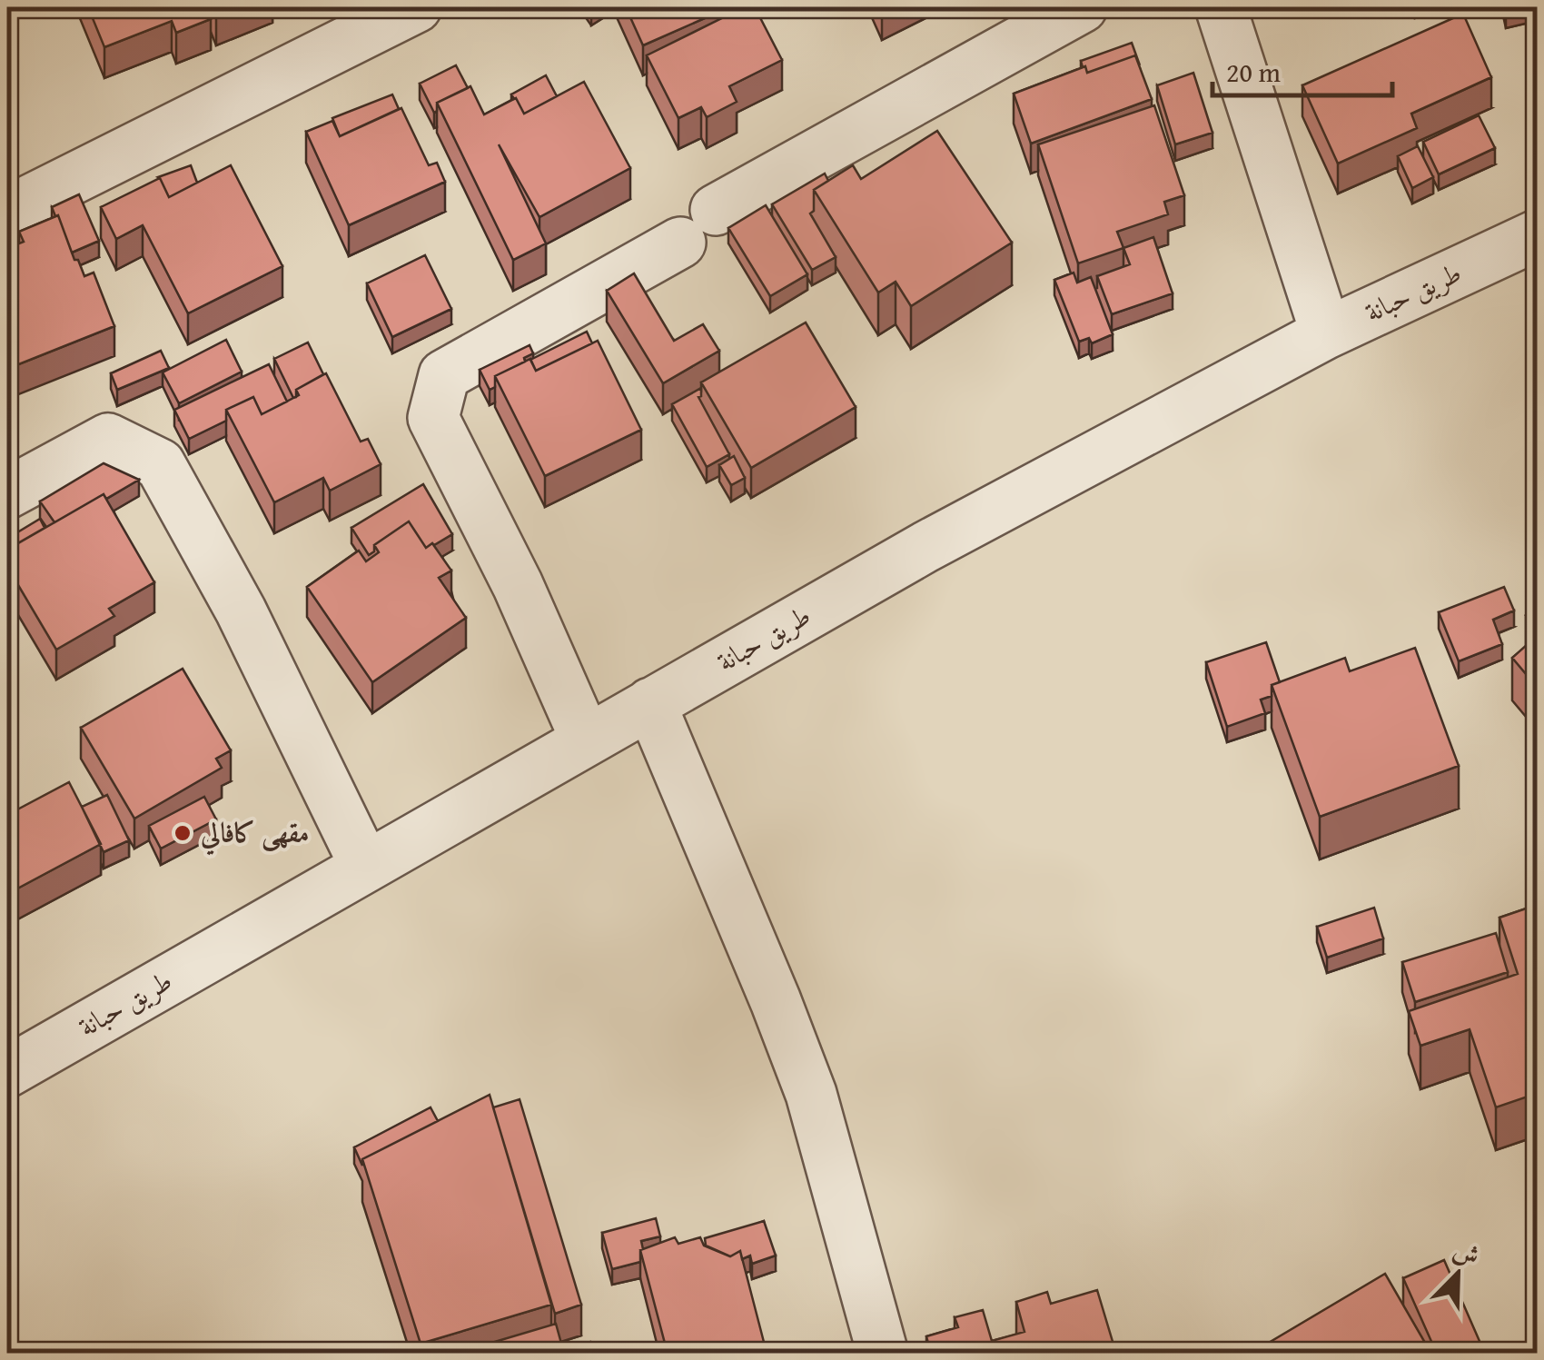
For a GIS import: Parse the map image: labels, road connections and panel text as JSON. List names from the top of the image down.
{
  "streets": {
    "street": ["طريق حبانة"]
  },
  "places": ["مقهى كافالي"],
  "scale_bar": "20 m",
  "north": "top right"
}
